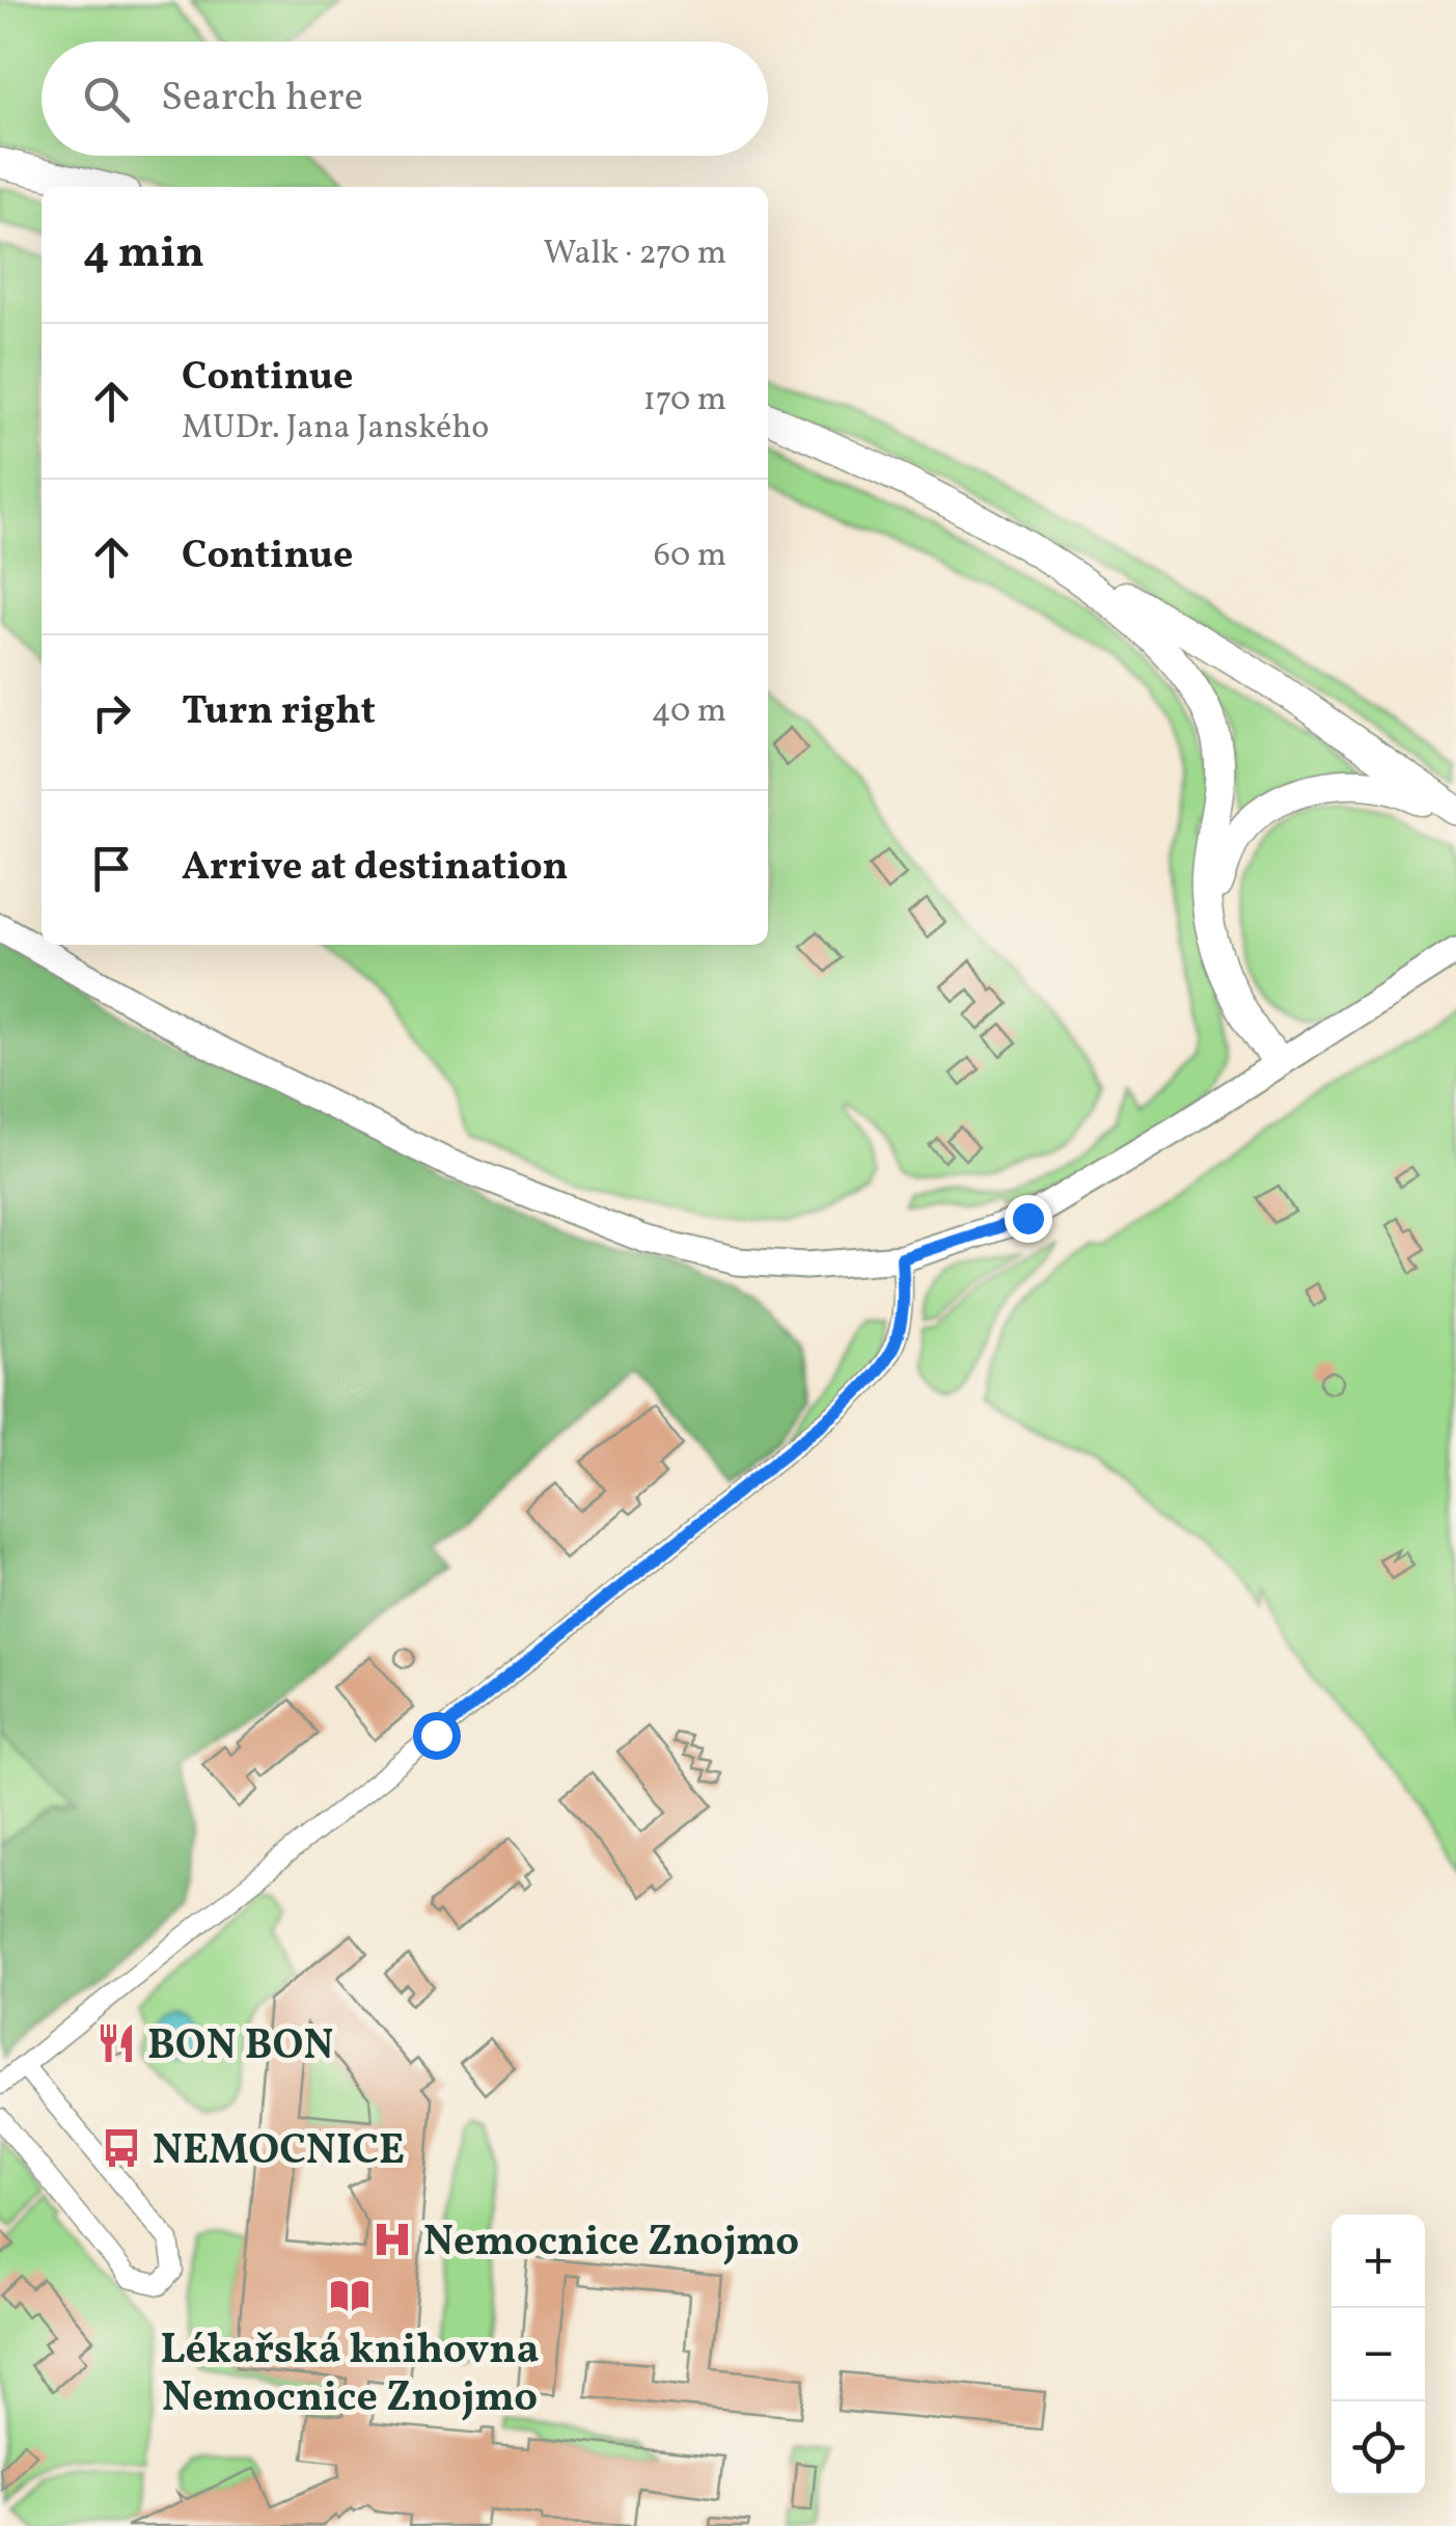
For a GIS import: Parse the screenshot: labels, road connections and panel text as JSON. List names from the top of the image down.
{
  "places": {
    "restaurant": ["BON BON"],
    "bus stop": ["NEMOCNICE"],
    "hospital": ["Nemocnice Znojmo"],
    "library": ["Lékařská knihovna Nemocnice Znojmo"]
  },
  "page": {
    "search": "Search here",
    "heading": ["4 min", "Walk · 270 m"],
    "list": [
      ["Continue", "MUDr. Jana Janského", "170 m"],
      ["Continue", "60 m"],
      ["Turn right", "40 m"],
      "Arrive at destination"
    ],
    "map_buttons": ["+", "−"]
  }
}
